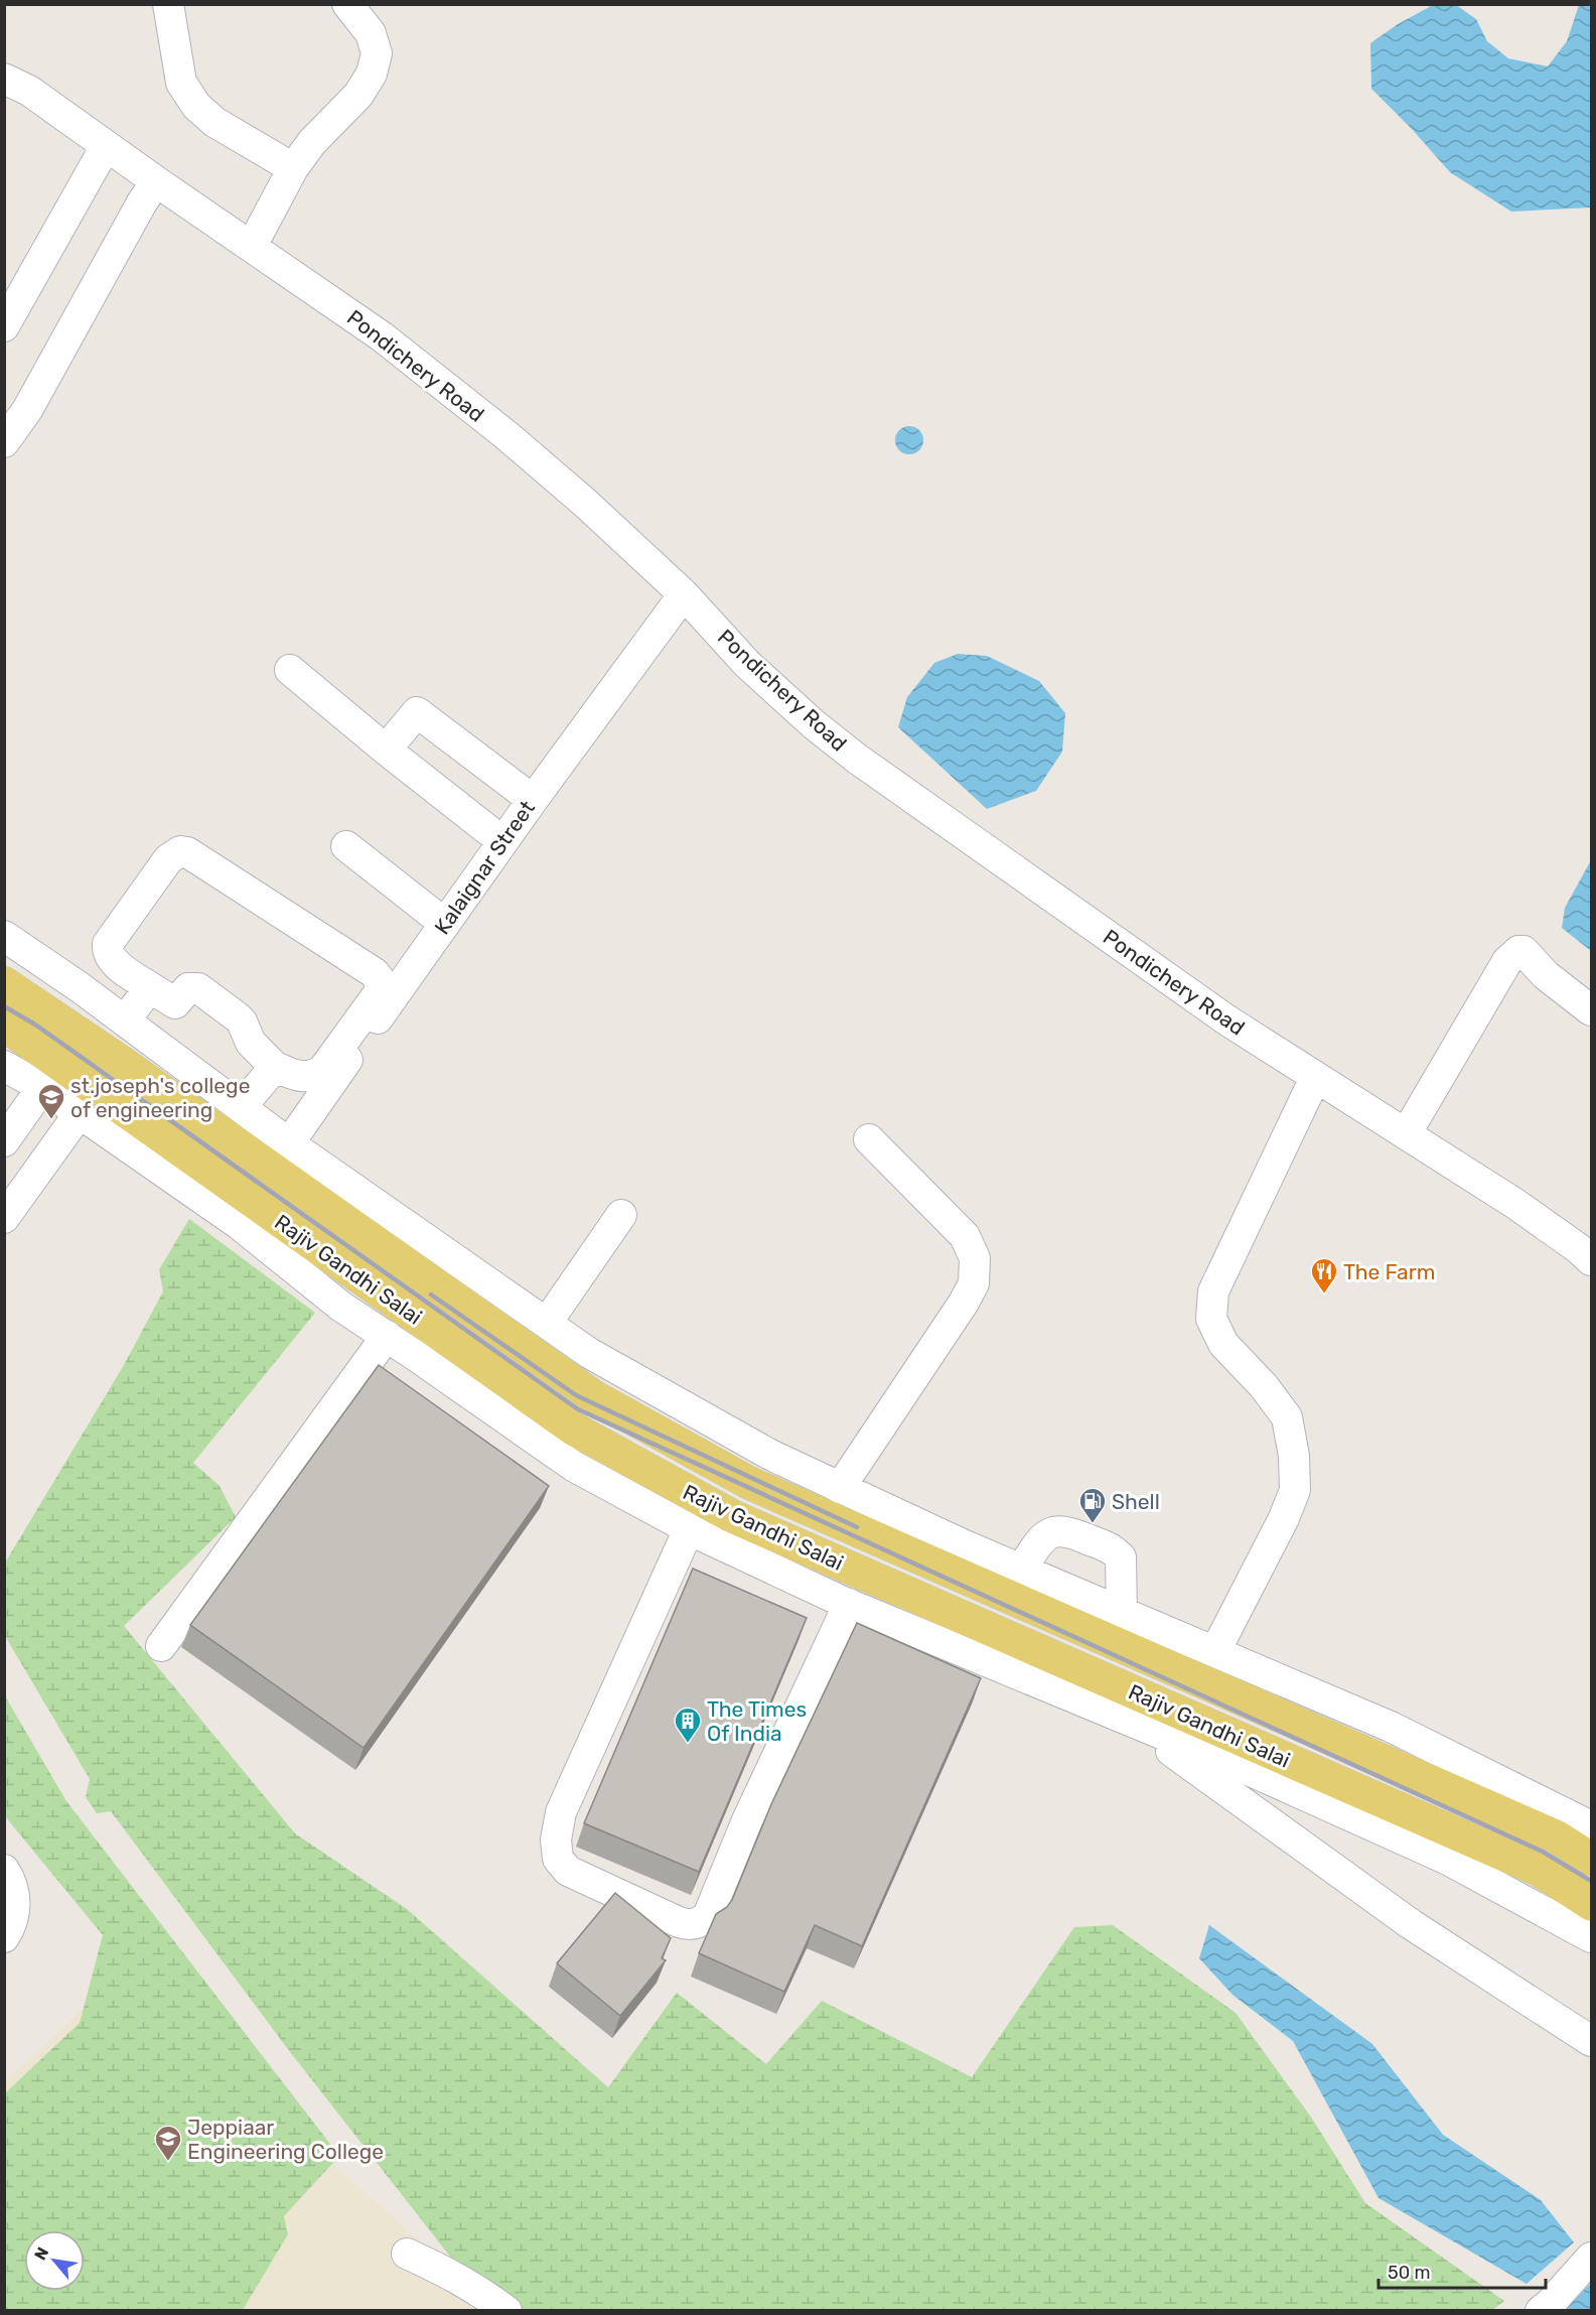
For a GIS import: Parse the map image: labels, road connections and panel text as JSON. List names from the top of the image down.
{
  "streets": {
    "main road": ["Rajiv Gandhi Salai"],
    "street": ["Pondichery Road", "Kalaignar Street"]
  },
  "crossings": [
    ["Pondichery Road", "Kalaignar Street"]
  ],
  "places": {
    "school or university": ["st.joseph's college of engineering", "Jeppiaar Engineering College"],
    "restaurant": ["The Farm"],
    "fuel station": ["Shell"],
    "building": ["The Times Of India"]
  },
  "scale_bar": "50 m",
  "north": "top left"
}
